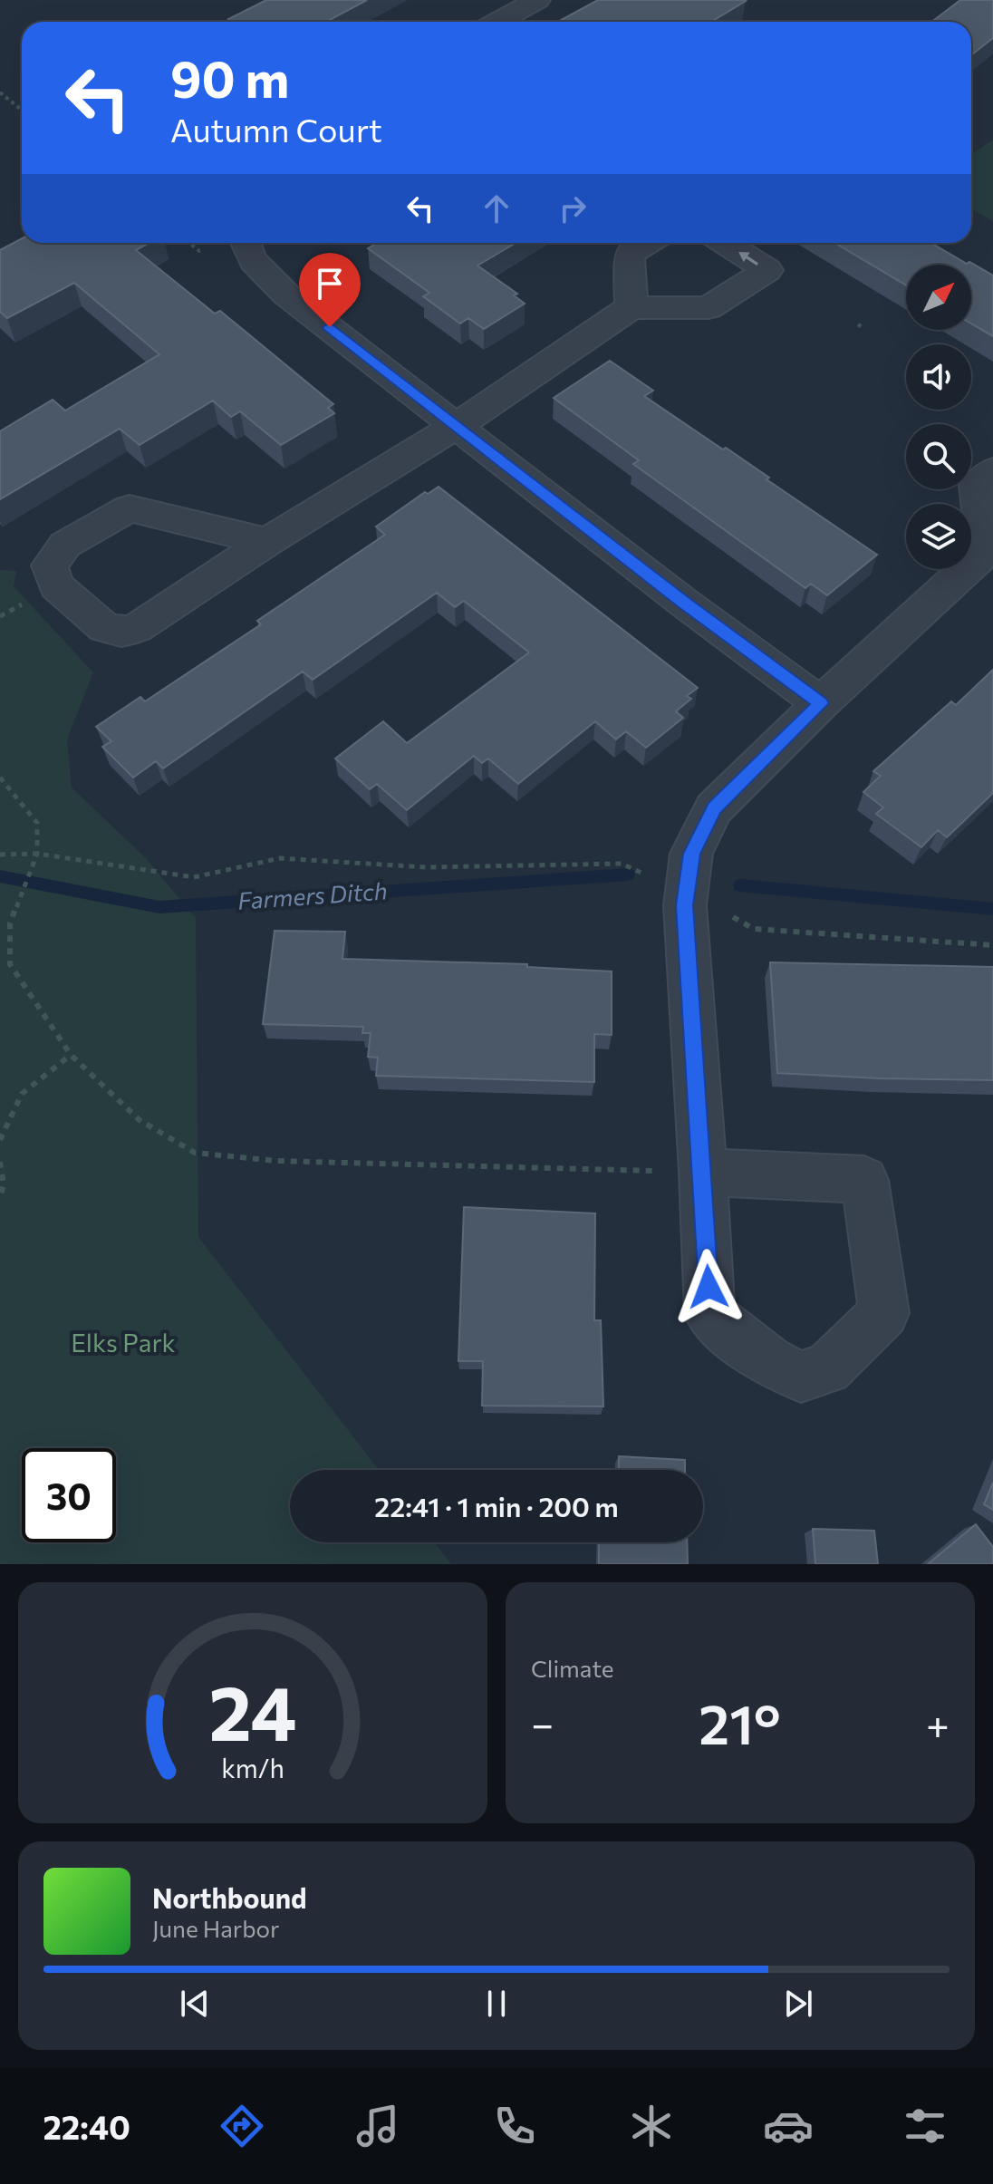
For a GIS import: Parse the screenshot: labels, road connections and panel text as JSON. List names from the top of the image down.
{
  "water": ["Farmers Ditch"],
  "parks": ["Elks Park"],
  "north": "top right",
  "page": {
    "turn": ["90 m", "Autumn Court"],
    "limit": "30",
    "trip": "22:41 · 1 min · 200 m",
    "tile": "Climate",
    "heat": ["−", "21°", "+"],
    "song": ["Northbound", "June Harbor"],
    "tabs": "22:40",
    "gauge": ["24", "km/h"]
  }
}
